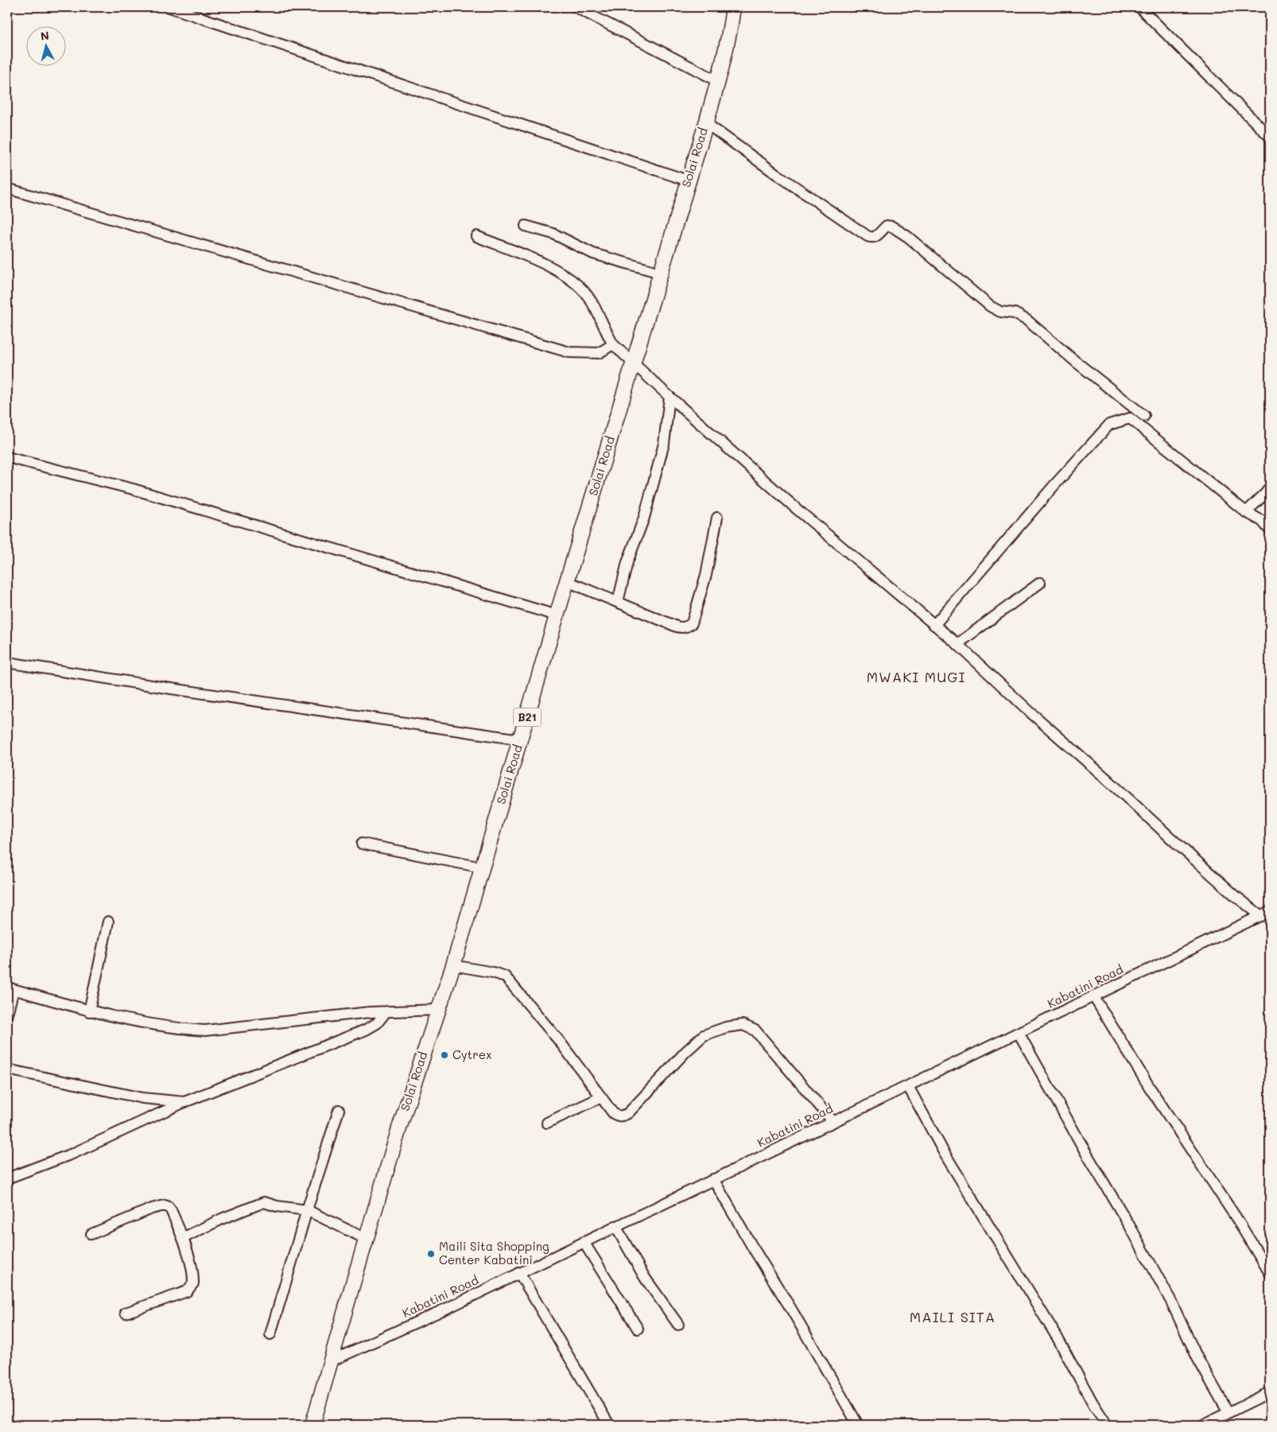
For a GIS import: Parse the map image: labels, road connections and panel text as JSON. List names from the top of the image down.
{
  "streets": {
    "highway": ["Solai Road", "B21"],
    "street": ["Kabatini Road"]
  },
  "crossings": [
    ["Solai Road", "Kabatini Road"]
  ],
  "districts": ["MWAKI MUGI", "MAILI SITA"],
  "places": ["Cytrex", "Maili Sita Shopping Center Kabatini"],
  "north": "top"
}
